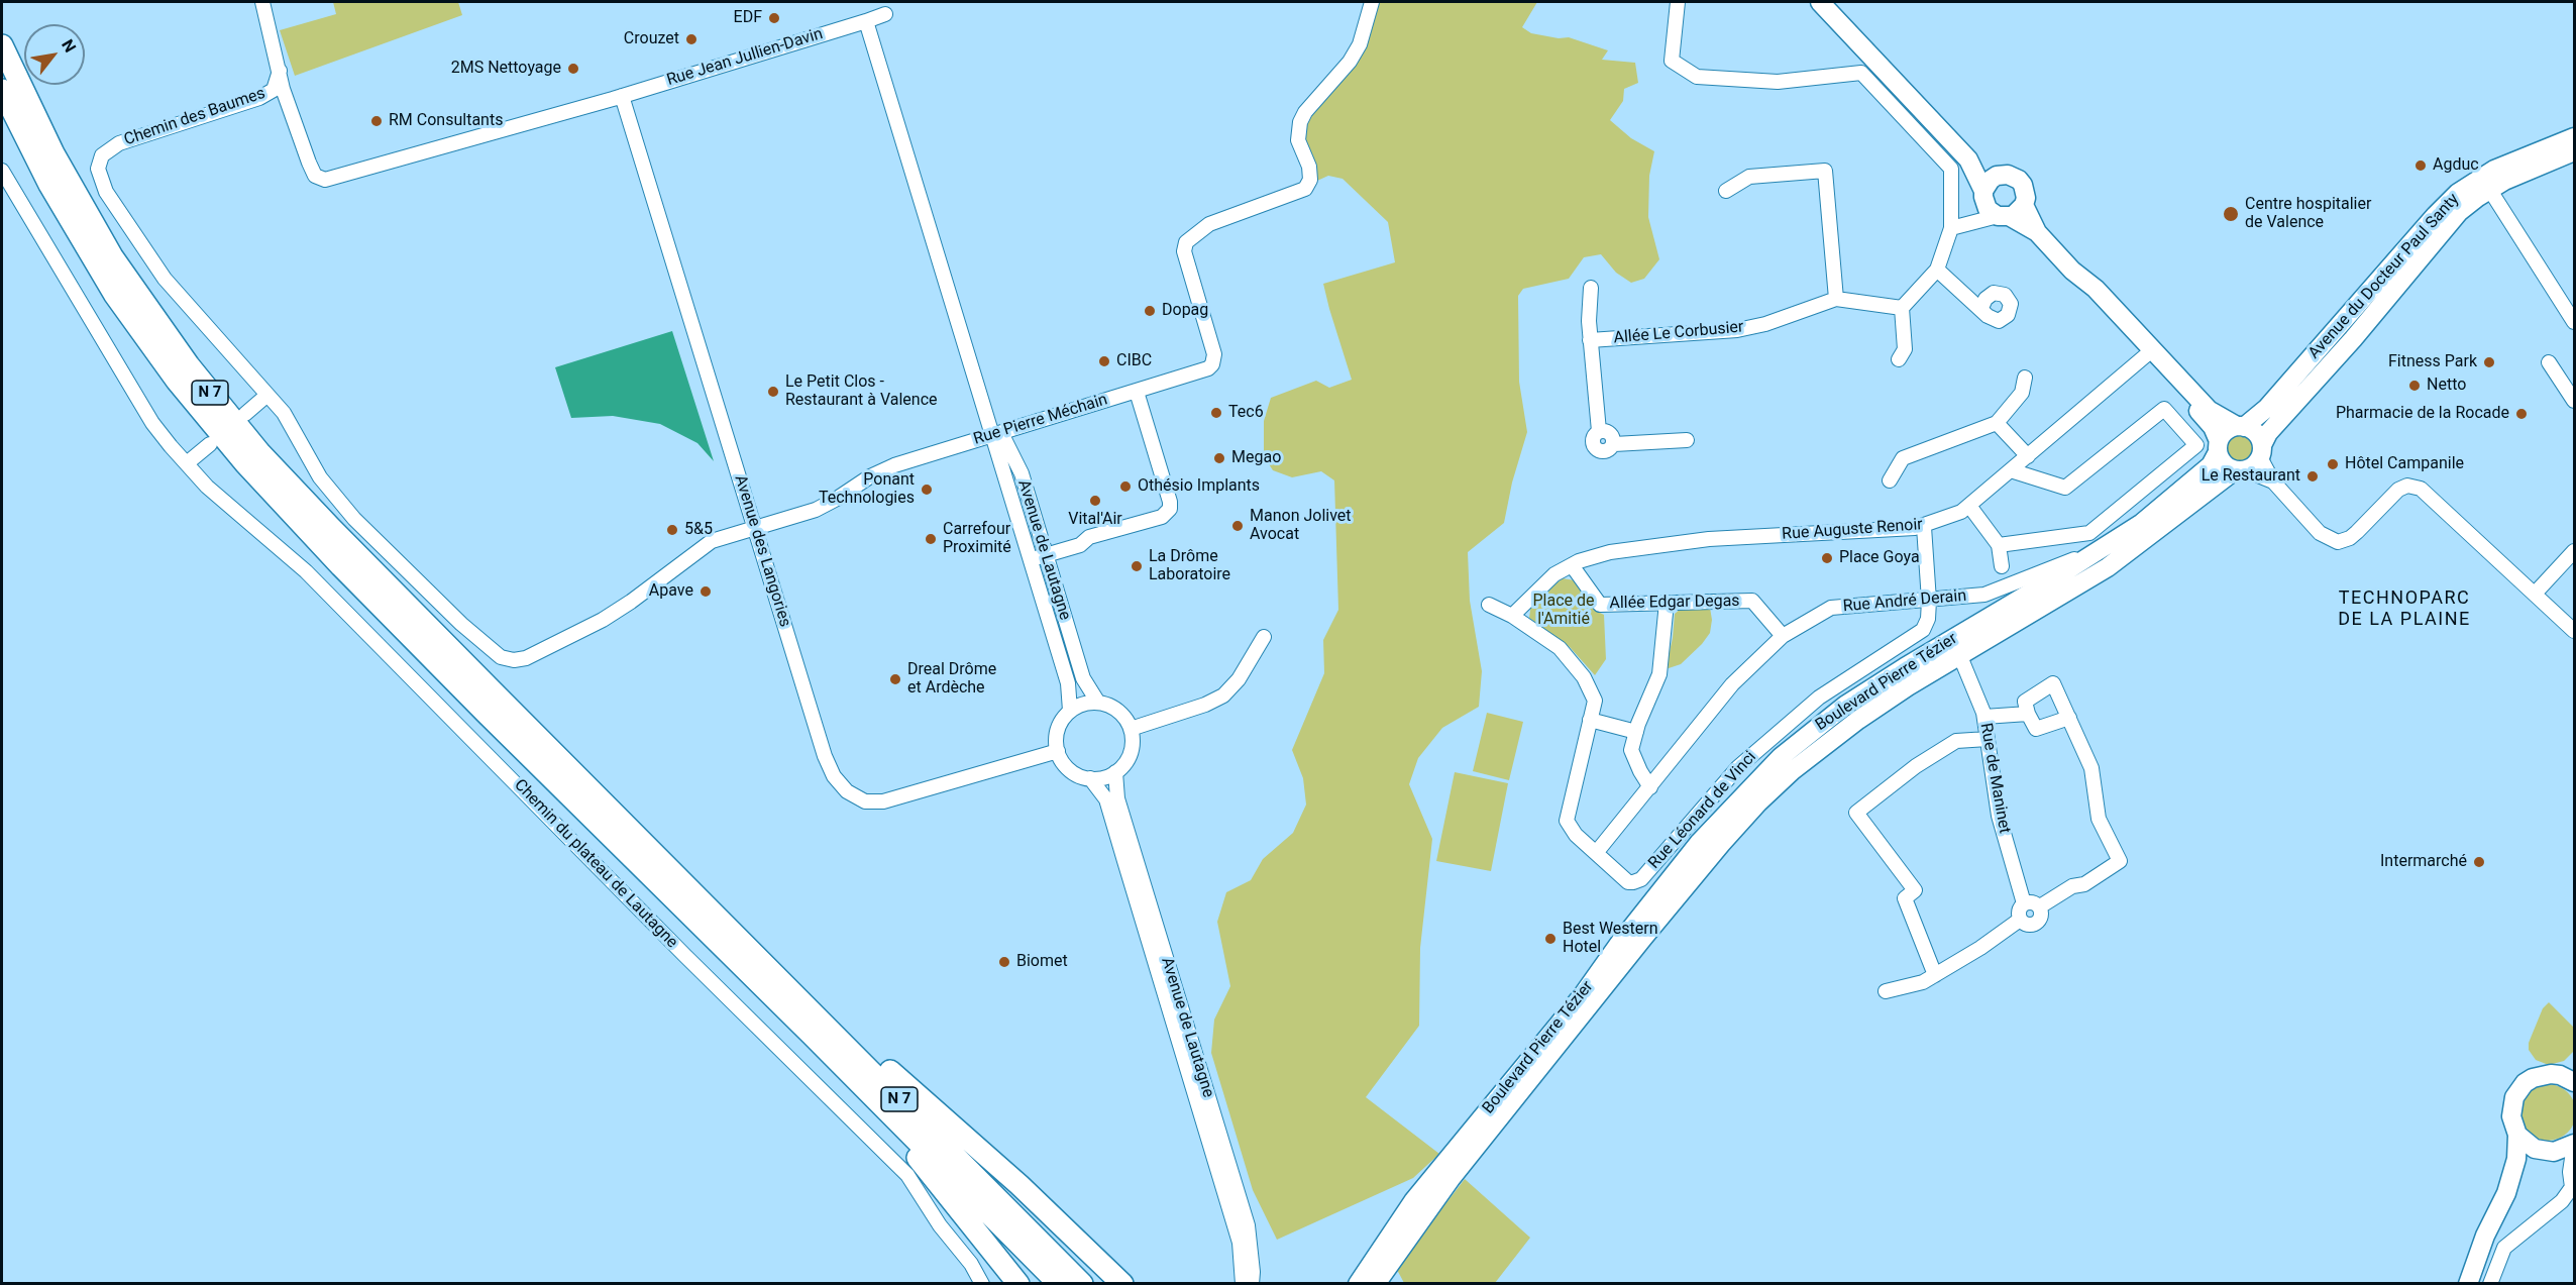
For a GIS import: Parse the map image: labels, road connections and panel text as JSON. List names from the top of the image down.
{
  "streets": {
    "highway": ["N 7"],
    "main road": ["Avenue du Docteur Paul Santy", "Boulevard Pierre Tézier"],
    "street": [
      "Rue Jean Jullien-Davin",
      "Chemin des Baumes",
      "Allée Le Corbusier",
      "Rue Pierre Méchain",
      "Rue Auguste Renoir",
      "Avenue de Lautagne",
      "Avenue des Langories",
      "Rue André Derain",
      "Allée Edgar Degas",
      "Rue de Maninet",
      "Rue Léonard de Vinci",
      "Chemin du plateau de Lautagne"
    ]
  },
  "crossings": [
    ["Rue Jean Jullien-Davin", "Chemin des Baumes"],
    ["Rue Jean Jullien-Davin", "Avenue des Langories"],
    ["Avenue du Docteur Paul Santy", "Boulevard Pierre Tézier"],
    ["Rue Pierre Méchain", "Avenue de Lautagne"],
    ["Rue Pierre Méchain", "Avenue des Langories"],
    ["Rue Auguste Renoir", "Allée Edgar Degas"],
    ["Rue Auguste Renoir", "Rue Léonard de Vinci"],
    ["Avenue de Lautagne", "Avenue des Langories"],
    ["Rue André Derain", "Allée Edgar Degas"],
    ["Rue André Derain", "Boulevard Pierre Tézier"],
    ["Rue André Derain", "Rue Léonard de Vinci"],
    ["Boulevard Pierre Tézier", "Rue de Maninet"]
  ],
  "districts": ["TECHNOPARC DE LA PLAINE"],
  "parks": ["Place de l'Amitié"],
  "places": [
    "EDF",
    "Crouzet",
    "2MS Nettoyage",
    "RM Consultants",
    "Agduc",
    "Centre hospitalier de Valence",
    "Dopag",
    "CIBC",
    "Fitness Park",
    "Netto",
    "Le Petit Clos - Restaurant à Valence",
    "Tec6",
    "Pharmacie de la Rocade",
    "Megao",
    "Hôtel Campanile",
    "Le Restaurant",
    "Othésio Implants",
    "Ponant Technologies",
    "Vital'Air",
    "Manon Jolivet Avocat",
    "5&5",
    "Carrefour Proximité",
    "Place Goya",
    "La Drôme Laboratoire",
    "Apave",
    "Dreal Drôme et Ardèche",
    "Intermarché",
    "Best Western Hotel",
    "Biomet"
  ],
  "north": "top right"
}
